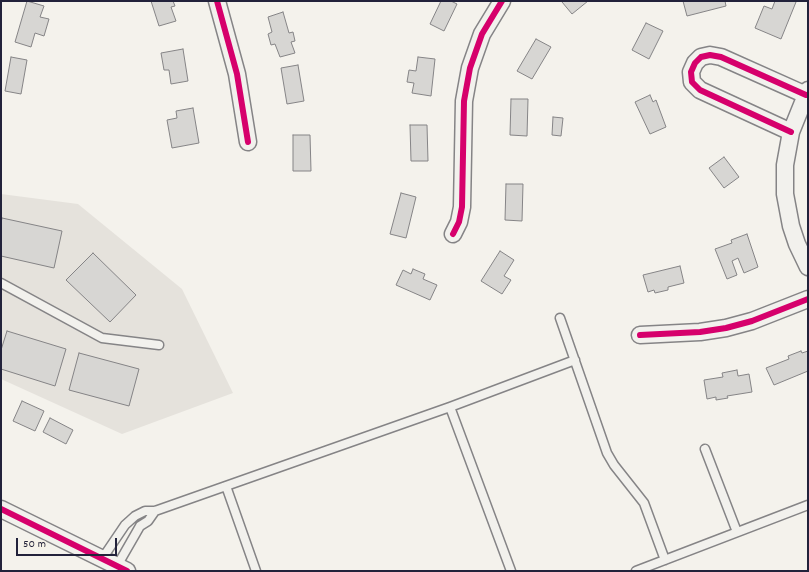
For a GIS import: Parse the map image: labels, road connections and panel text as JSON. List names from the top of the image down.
{
  "scale_bar": "50 m"
}
